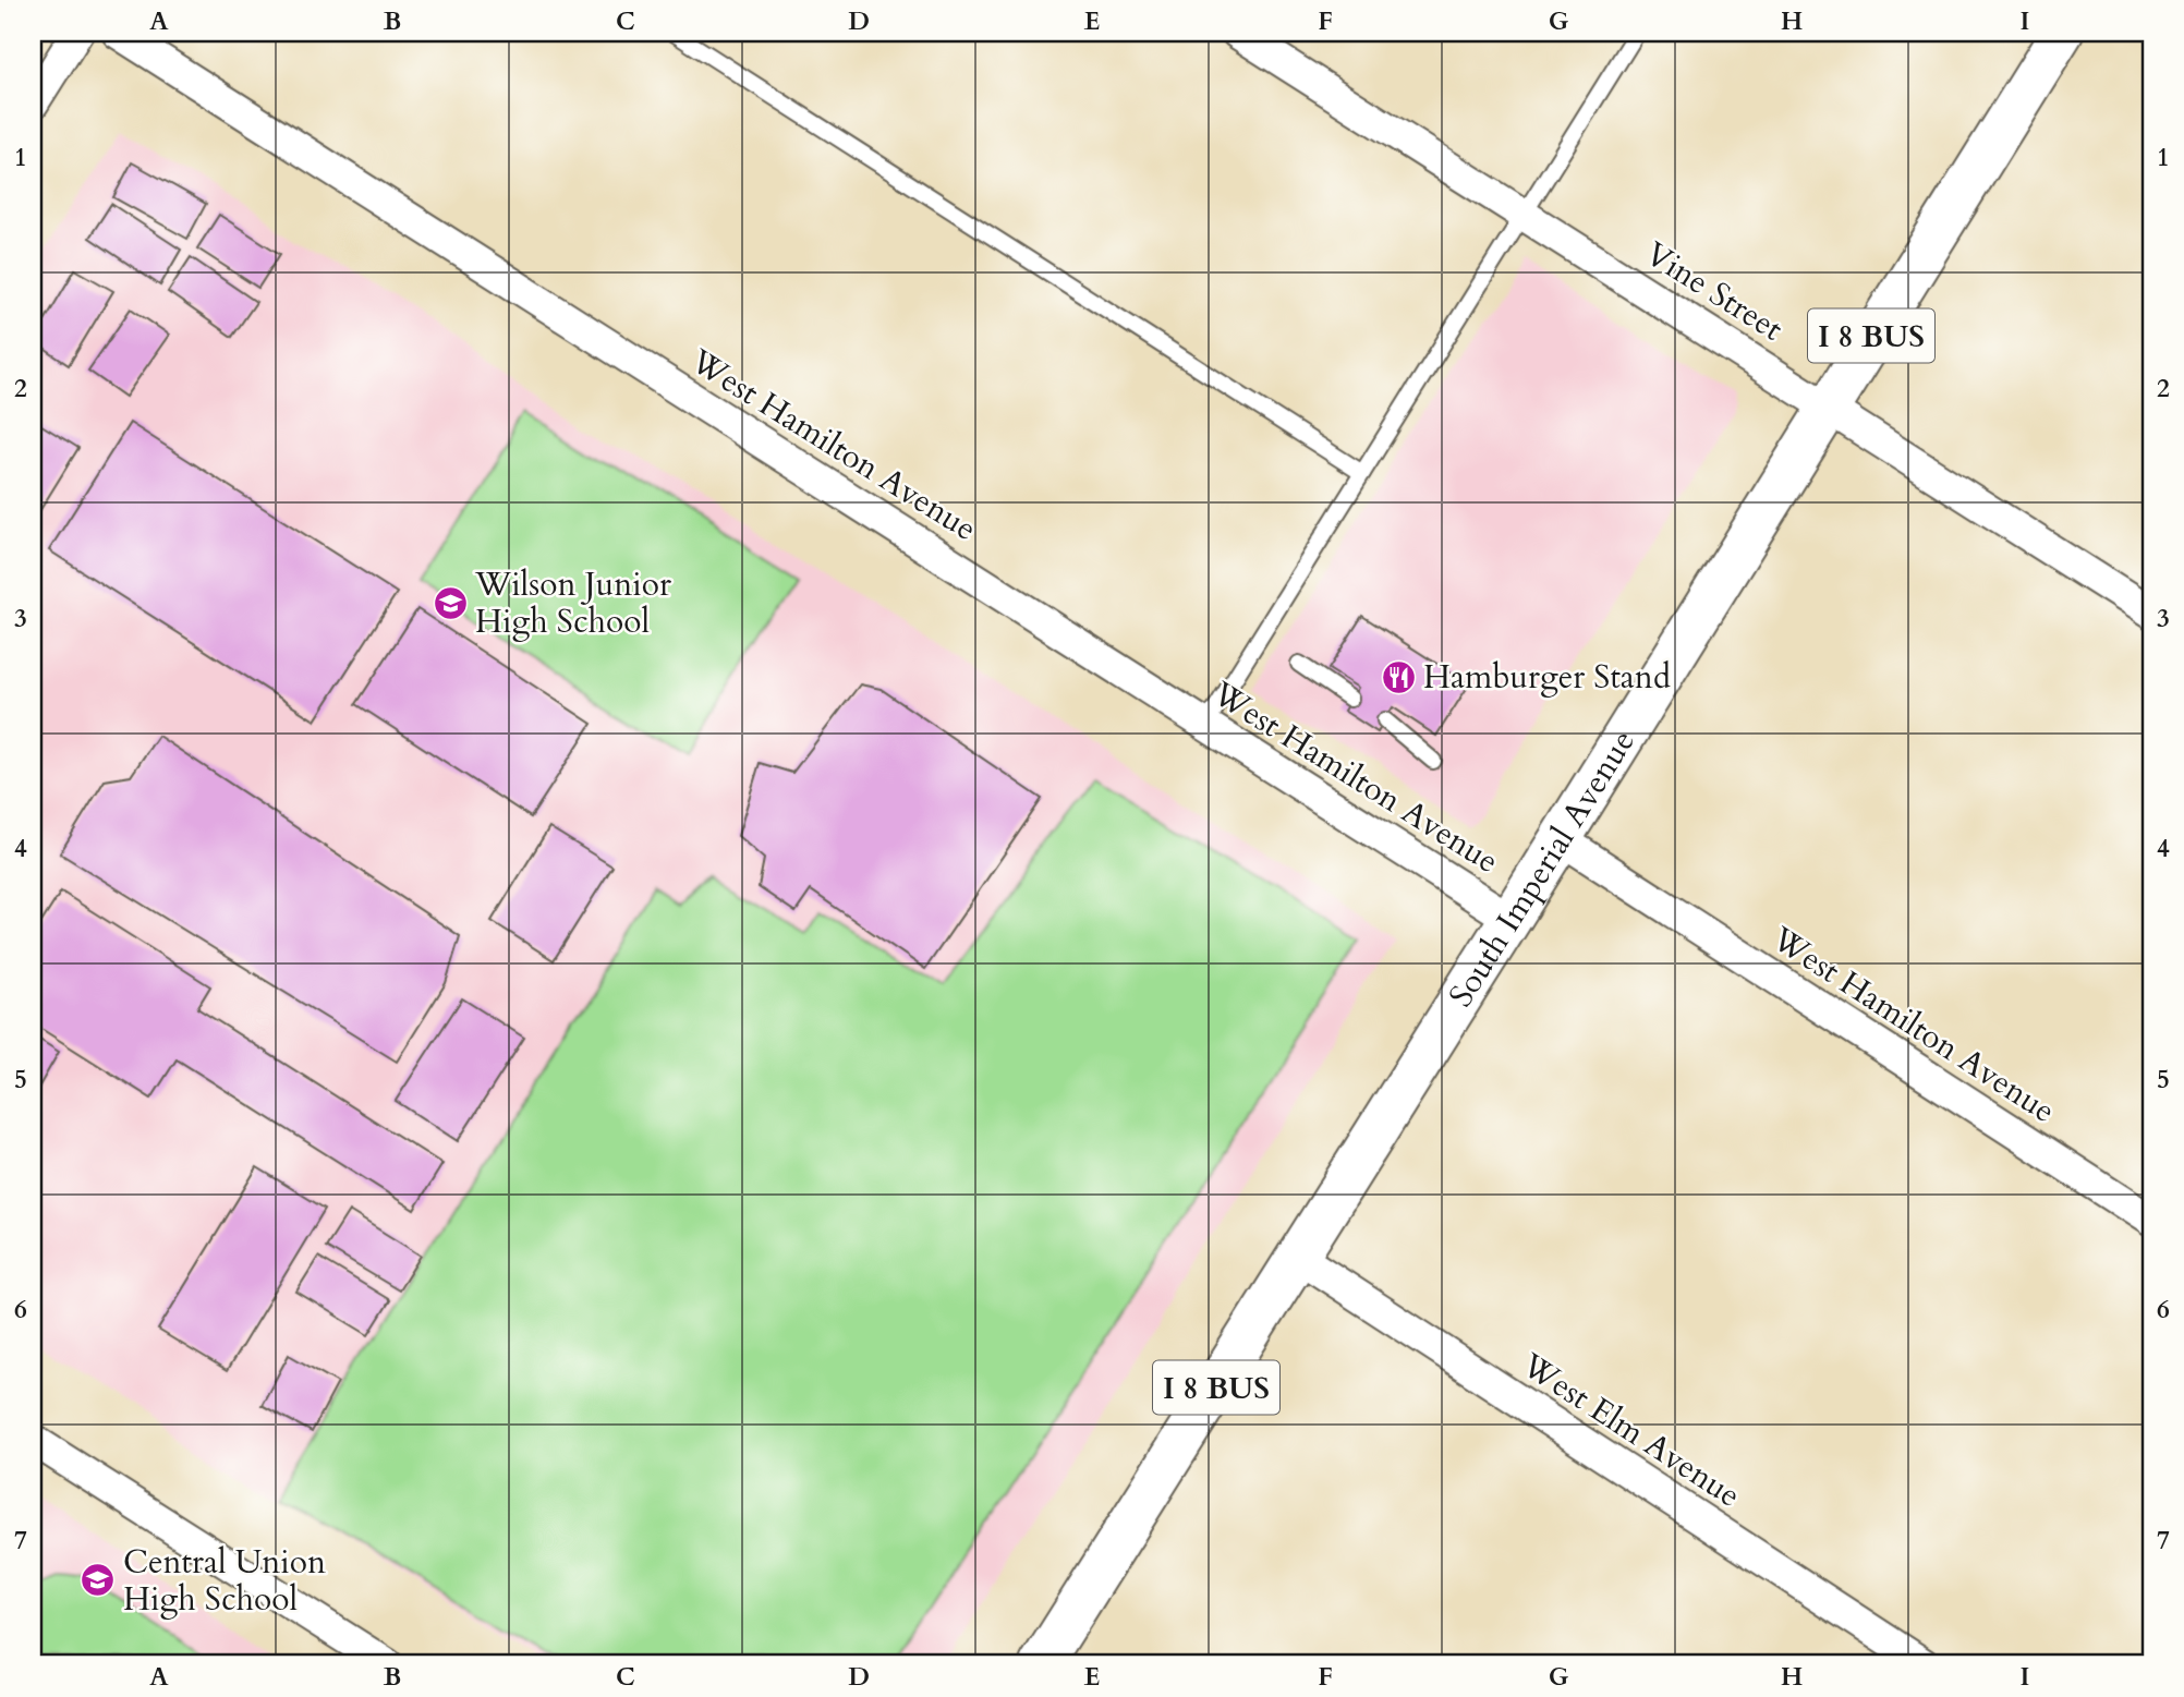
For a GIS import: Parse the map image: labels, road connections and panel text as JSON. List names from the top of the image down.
{
  "streets": {
    "highway": ["I 8 BUS", "South Imperial Avenue"],
    "street": ["Vine Street", "West Hamilton Avenue", "West Elm Avenue"]
  },
  "crossings": [
    ["Vine Street", "South Imperial Avenue"],
    ["West Hamilton Avenue", "South Imperial Avenue"],
    ["South Imperial Avenue", "West Elm Avenue"]
  ],
  "places": {
    "school or university": ["Wilson Junior High School", "Central Union High School"],
    "restaurant": ["Hamburger Stand"]
  },
  "grid": {
    "columns": [
      "A",
      "B",
      "C",
      "D",
      "E",
      "F",
      "G",
      "H",
      "I"
    ],
    "rows": [
      "1",
      "2",
      "3",
      "4",
      "5",
      "6",
      "7"
    ]
  }
}
